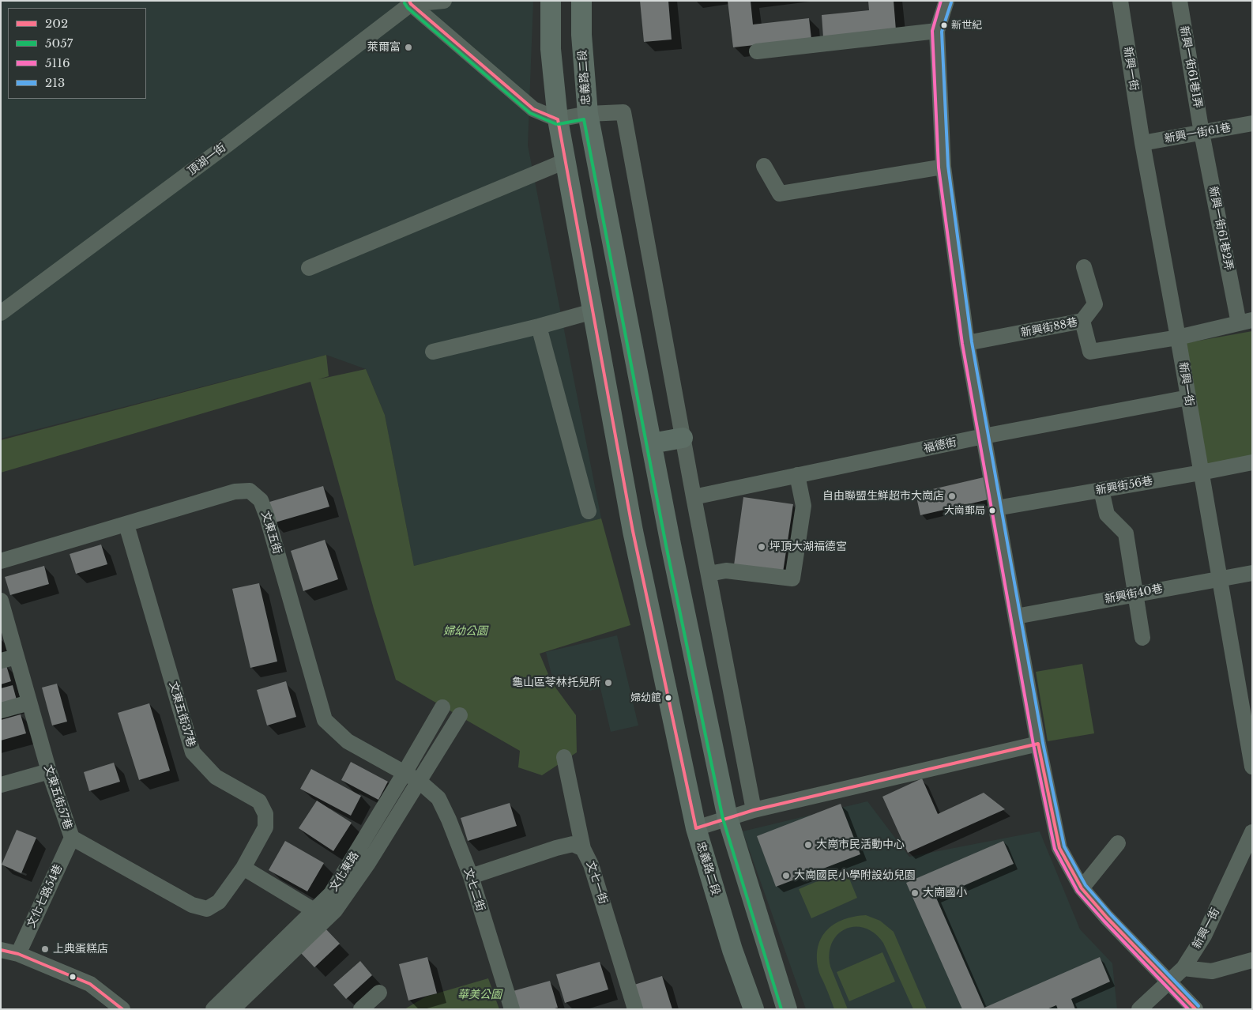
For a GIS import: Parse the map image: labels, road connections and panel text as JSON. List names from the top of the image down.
{
  "streets": {
    "main road": ["忠義路二段"],
    "street": [
      "新興一街61巷1弄",
      "新興一街",
      "新興一街61巷",
      "頂湖一街",
      "新興一街61巷2弄",
      "新興街88巷",
      "福德街",
      "新興街56巷",
      "文東五街",
      "新興街40巷",
      "文東五街37巷",
      "文東五街57巷",
      "文化東路",
      "文七一街",
      "文七二街",
      "文化七路54巷"
    ]
  },
  "crossings": [
    ["新興一街61巷1弄", "新興一街61巷"],
    ["新興一街61巷1弄", "新興一街61巷2弄"],
    ["新興一街", "新興一街61巷"],
    ["新興一街", "新興街88巷"],
    ["新興一街", "福德街"],
    ["新興一街", "新興街56巷"],
    ["新興一街", "新興街40巷"],
    ["新興一街61巷", "新興一街61巷2弄"],
    ["文東五街", "文東五街37巷"],
    ["文東五街", "文化東路"],
    ["文東五街", "文七二街"],
    ["文東五街37巷", "文東五街57巷"],
    ["文東五街57巷", "文化七路54巷"],
    ["文化東路", "文七二街"],
    ["文七一街", "文七二街"]
  ],
  "parks": ["婦幼公園", "華美公園"],
  "places": [
    "新世紀",
    "萊爾富",
    "自由聯盟生鮮超市大崗店",
    "大崗郵局",
    "坪頂大湖福德宮",
    "龜山區苓林托兒所",
    "婦幼館",
    "大崗市民活動中心",
    "大崗國民小學附設幼兒園",
    "大崗國小",
    "上典蛋糕店"
  ],
  "lines": [
    "transit line 202",
    "transit line 5116",
    "transit line 213",
    "transit line 5057"
  ],
  "legend": [
    "202",
    "5057",
    "5116",
    "213"
  ]
}
